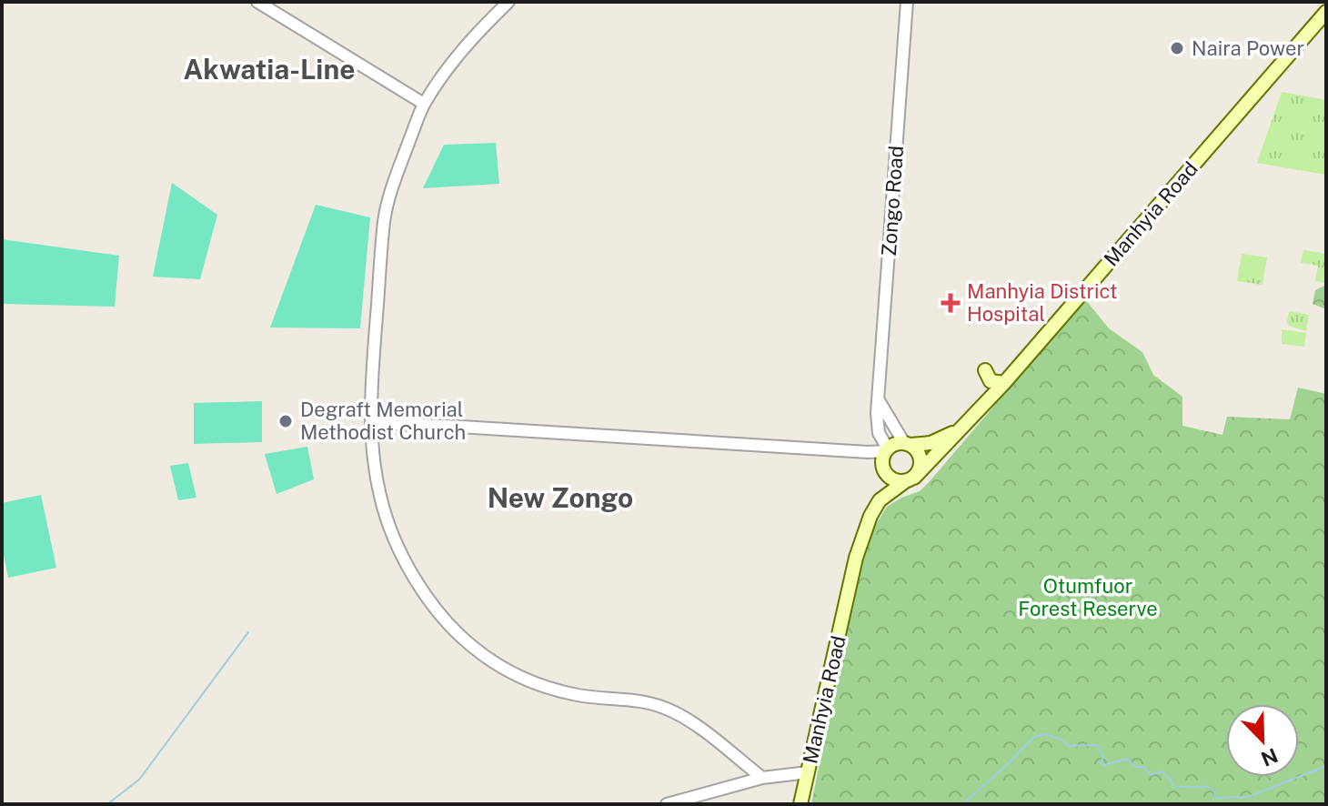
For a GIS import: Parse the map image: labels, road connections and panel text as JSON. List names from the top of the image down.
{
  "streets": {
    "main road": ["Manhyia Road"],
    "street": ["Zongo Road"]
  },
  "crossings": [
    ["Zongo Road", "Manhyia Road"]
  ],
  "districts": ["Akwatia-Line", "New Zongo"],
  "parks": ["Otumfuor Forest Reserve"],
  "places": {
    "other": ["Naira Power", "Degraft Memorial Methodist Church"],
    "health": ["Manhyia District Hospital"]
  },
  "north": "bottom right"
}
